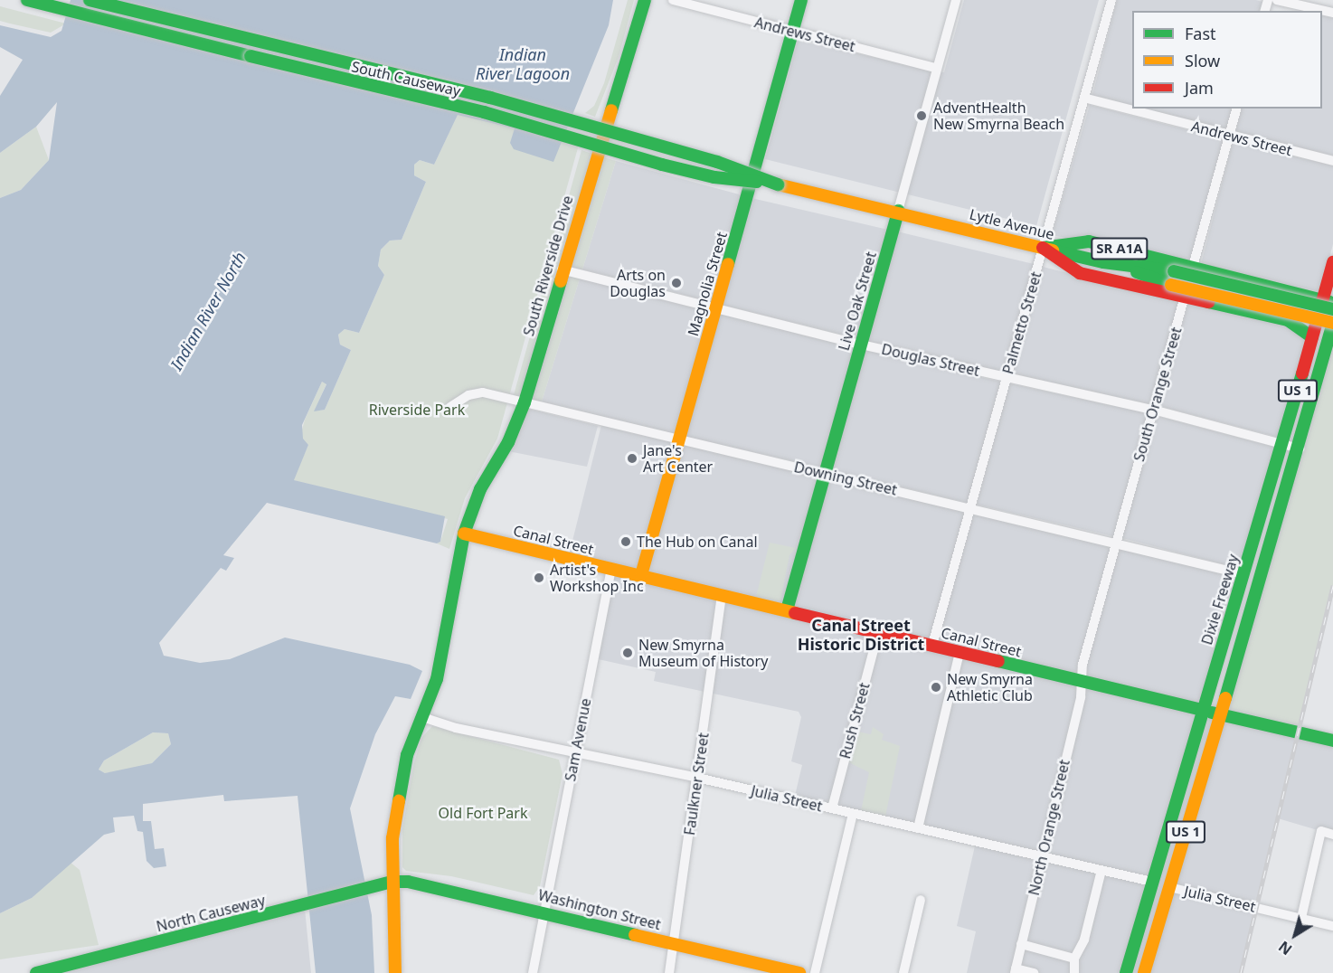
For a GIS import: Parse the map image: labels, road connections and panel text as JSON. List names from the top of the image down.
{
  "streets": {
    "main road": [
      "South Causeway",
      "Lytle Avenue",
      "SR A1A",
      "South Riverside Drive",
      "Magnolia Street",
      "Live Oak Street",
      "US 1",
      "Canal Street",
      "Dixie Freeway",
      "Washington Street",
      "North Causeway"
    ],
    "street": [
      "Andrews Street",
      "Palmetto Street",
      "Douglas Street",
      "South Orange Street",
      "Downing Street",
      "Rush Street",
      "Sam Avenue",
      "Faulkner Street",
      "Julia Street",
      "North Orange Street"
    ]
  },
  "crossings": [
    ["Andrews Street", "Magnolia Street"],
    ["Andrews Street", "Live Oak Street"],
    ["Andrews Street", "Palmetto Street"],
    ["Andrews Street", "South Orange Street"],
    ["South Causeway", "Lytle Avenue"],
    ["South Causeway", "Live Oak Street"],
    ["Lytle Avenue", "SR A1A"],
    ["Lytle Avenue", "Live Oak Street"],
    ["Lytle Avenue", "Palmetto Street"],
    ["Lytle Avenue", "US 1"],
    ["Lytle Avenue", "Dixie Freeway"],
    ["SR A1A", "Palmetto Street"],
    ["SR A1A", "South Orange Street"],
    ["SR A1A", "Dixie Freeway"],
    ["South Riverside Drive", "Douglas Street"],
    ["South Riverside Drive", "Downing Street"],
    ["South Riverside Drive", "Canal Street"],
    ["South Riverside Drive", "Julia Street"],
    ["South Riverside Drive", "Washington Street"],
    ["South Riverside Drive", "North Causeway"],
    ["Magnolia Street", "Douglas Street"],
    ["Magnolia Street", "Downing Street"],
    ["Magnolia Street", "Canal Street"],
    ["Live Oak Street", "Douglas Street"],
    ["Live Oak Street", "Downing Street"],
    ["Live Oak Street", "Canal Street"],
    ["Palmetto Street", "Douglas Street"],
    ["Palmetto Street", "Downing Street"],
    ["Palmetto Street", "Canal Street"],
    ["Douglas Street", "US 1"],
    ["Douglas Street", "South Orange Street"],
    ["Douglas Street", "Dixie Freeway"],
    ["US 1", "Canal Street"],
    ["US 1", "Julia Street"],
    ["South Orange Street", "Downing Street"],
    ["South Orange Street", "Canal Street"],
    ["South Orange Street", "North Orange Street"],
    ["Downing Street", "Dixie Freeway"],
    ["Canal Street", "Dixie Freeway"],
    ["Canal Street", "Rush Street"],
    ["Canal Street", "Sam Avenue"],
    ["Canal Street", "Faulkner Street"],
    ["Canal Street", "North Orange Street"],
    ["Dixie Freeway", "Julia Street"],
    ["Rush Street", "Julia Street"],
    ["Sam Avenue", "Julia Street"],
    ["Sam Avenue", "Washington Street"],
    ["Faulkner Street", "Julia Street"],
    ["Faulkner Street", "Washington Street"],
    ["Julia Street", "North Orange Street"],
    ["Washington Street", "North Causeway"]
  ],
  "districts": ["Canal Street Historic District"],
  "water": ["Indian River Lagoon", "Indian River North"],
  "parks": ["Riverside Park", "Old Fort Park"],
  "places": [
    "AdventHealth New Smyrna Beach",
    "Arts on Douglas",
    "Jane's Art Center",
    "The Hub on Canal",
    "Artist's Workshop Inc",
    "New Smyrna Museum of History",
    "New Smyrna Athletic Club"
  ],
  "legend": ["Fast", "Slow", "Jam"],
  "north": "bottom left"
}
